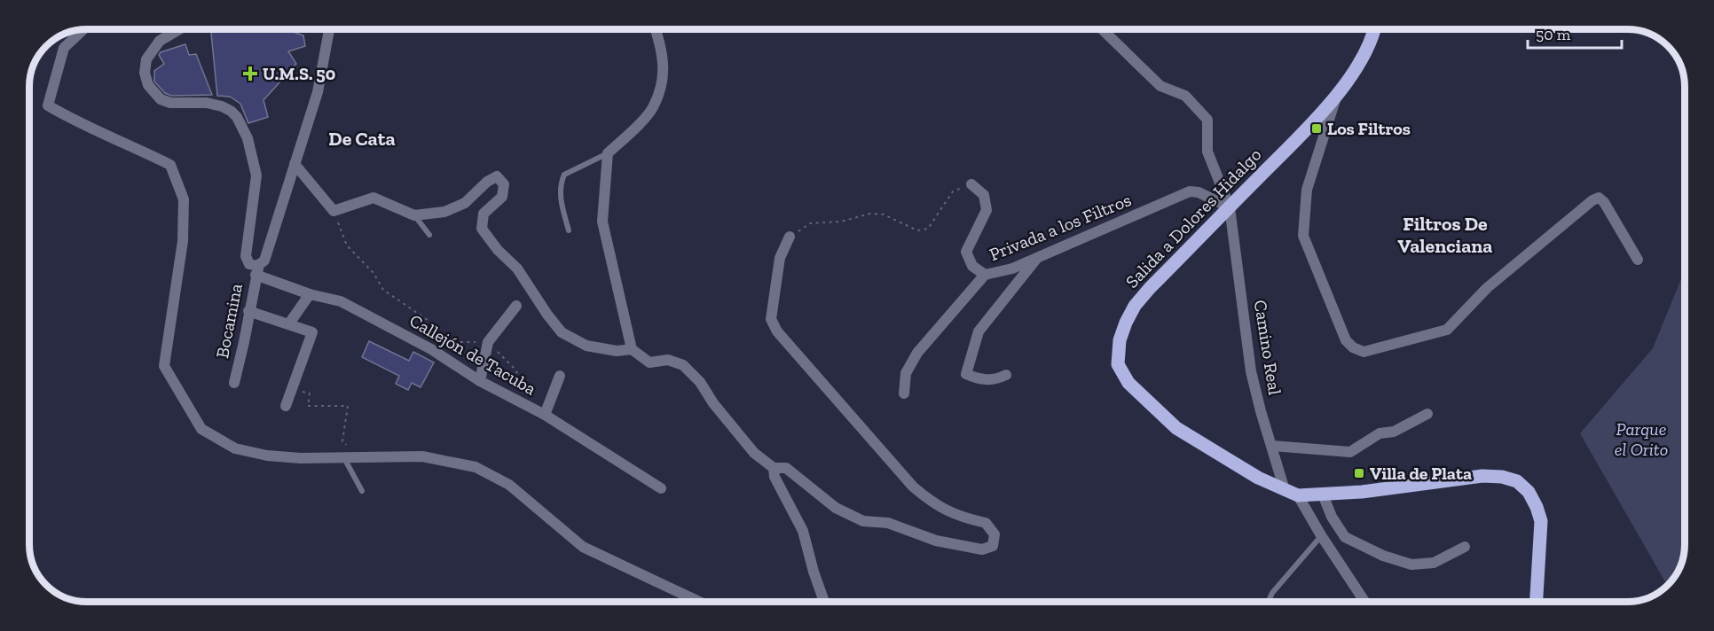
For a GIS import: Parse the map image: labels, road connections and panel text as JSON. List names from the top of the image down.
{
  "streets": {
    "main road": ["Salida a Dolores Hidalgo"],
    "street": [
      "Privada a los Filtros",
      "Bocamina",
      "Camino Real",
      "Callejón de Tacuba"
    ]
  },
  "crossings": [
    ["Salida a Dolores Hidalgo", "Privada a los Filtros"],
    ["Salida a Dolores Hidalgo", "Camino Real"],
    ["Privada a los Filtros", "Camino Real"],
    ["Bocamina", "Callejón de Tacuba"]
  ],
  "districts": ["De Cata", "Filtros De Valenciana"],
  "parks": ["Parque el Orito"],
  "places": {
    "health": ["U.M.S. 50"],
    "transit": ["Los Filtros", "Villa de Plata"]
  },
  "scale_bar": "50 m"
}
